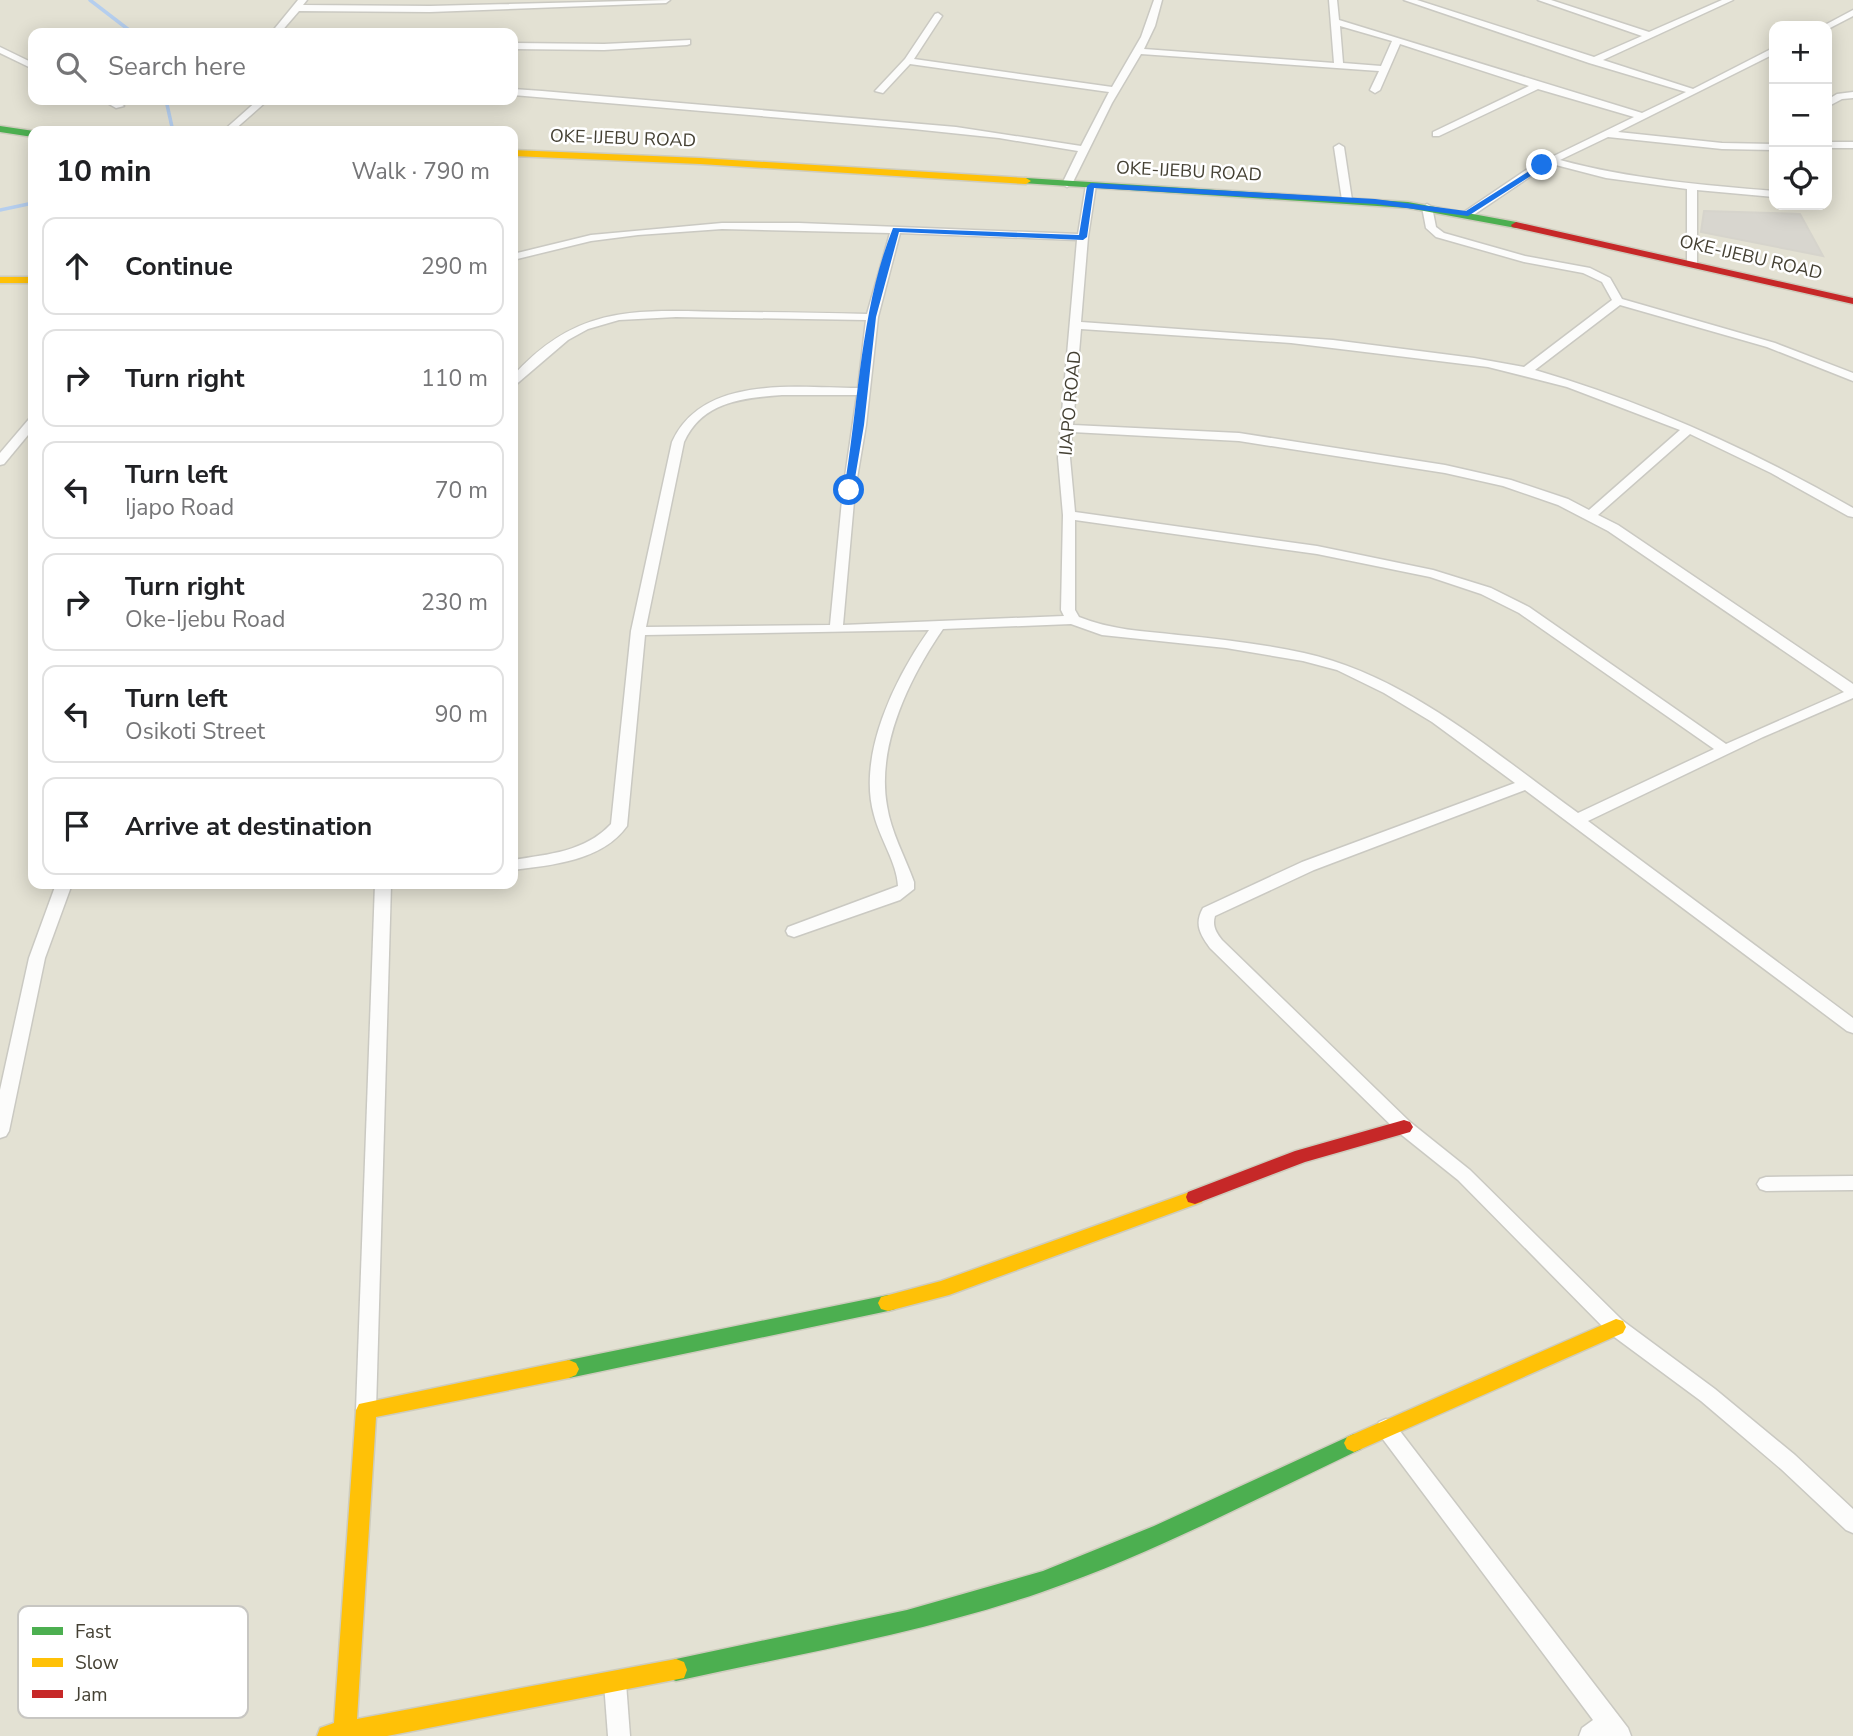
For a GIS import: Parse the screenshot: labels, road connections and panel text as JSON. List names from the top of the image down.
{
  "streets": {
    "street": ["OKE-IJEBU ROAD", "IJAPO ROAD"]
  },
  "crossings": [
    ["OKE-IJEBU ROAD", "IJAPO ROAD"]
  ],
  "legend": ["Fast", "Slow", "Jam"],
  "page": {
    "map_buttons": ["+", "−"],
    "search": "Search here",
    "heading": ["10 min", "Walk · 790 m"],
    "list": [
      ["Continue", "290 m"],
      ["Turn right", "110 m"],
      ["Turn left", "Ijapo Road", "70 m"],
      ["Turn right", "Oke-Ijebu Road", "230 m"],
      ["Turn left", "Osikoti Street", "90 m"],
      "Arrive at destination"
    ]
  }
}
